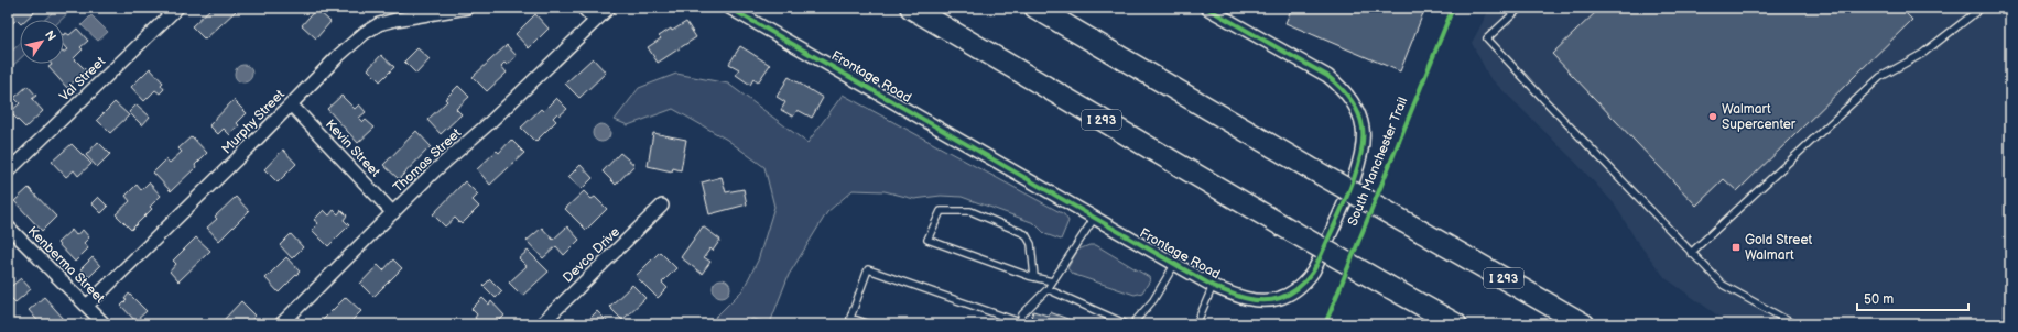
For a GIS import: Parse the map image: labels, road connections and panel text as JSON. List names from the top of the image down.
{
  "streets": {
    "highway": ["I 293"],
    "street": [
      "Frontage Road",
      "Val Street",
      "Murphy Street",
      "Kevin Street",
      "Thomas Street",
      "Devco Drive",
      "Kenberma Street"
    ],
    "cycle path": ["South Manchester Trail"]
  },
  "crossings": [
    ["Murphy Street", "Kevin Street"],
    ["Murphy Street", "Kenberma Street"],
    ["Kevin Street", "Thomas Street"]
  ],
  "places": {
    "other": ["Walmart Supercenter"],
    "transit": ["Gold Street Walmart"]
  },
  "scale_bar": "50 m",
  "north": "top right"
}
